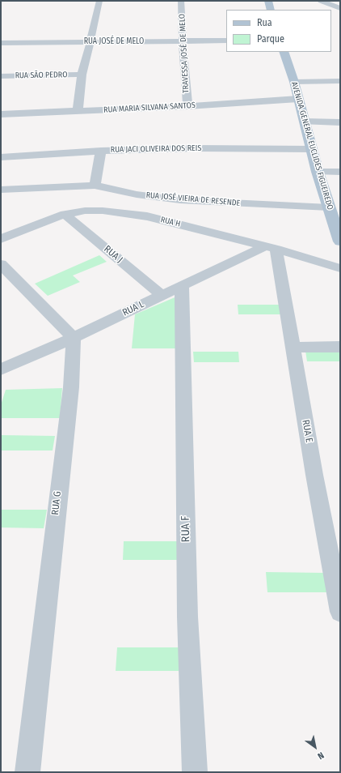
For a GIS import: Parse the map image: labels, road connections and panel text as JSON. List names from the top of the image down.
{
  "streets": {
    "main road": ["AVENIDA GENERAL EUCLIDES FIGUEIREDO"],
    "street": [
      "RUA JOSÉ DE MELO",
      "TRAVESSA JOSÉ DE MELO",
      "RUA SÃO PEDRO",
      "RUA MARIA SILVANA SANTOS",
      "RUA JACI OLIVEIRA DOS REIS",
      "RUA JOSÉ VIEIRA DE RESENDE",
      "RUA H",
      "RUA J",
      "RUA L",
      "RUA E",
      "RUA G",
      "RUA F"
    ]
  },
  "crossings": [
    ["RUA JOSÉ DE MELO", "TRAVESSA JOSÉ DE MELO"],
    ["TRAVESSA JOSÉ DE MELO", "RUA MARIA SILVANA SANTOS"],
    ["RUA MARIA SILVANA SANTOS", "AVENIDA GENERAL EUCLIDES FIGUEIREDO"],
    ["AVENIDA GENERAL EUCLIDES FIGUEIREDO", "RUA JACI OLIVEIRA DOS REIS"],
    ["AVENIDA GENERAL EUCLIDES FIGUEIREDO", "RUA JOSÉ VIEIRA DE RESENDE"],
    ["RUA H", "RUA J"],
    ["RUA H", "RUA L"],
    ["RUA H", "RUA E"],
    ["RUA J", "RUA L"],
    ["RUA L", "RUA E"],
    ["RUA L", "RUA G"],
    ["RUA L", "RUA F"]
  ],
  "legend": ["Rua", "Parque"],
  "north": "bottom right"
}
